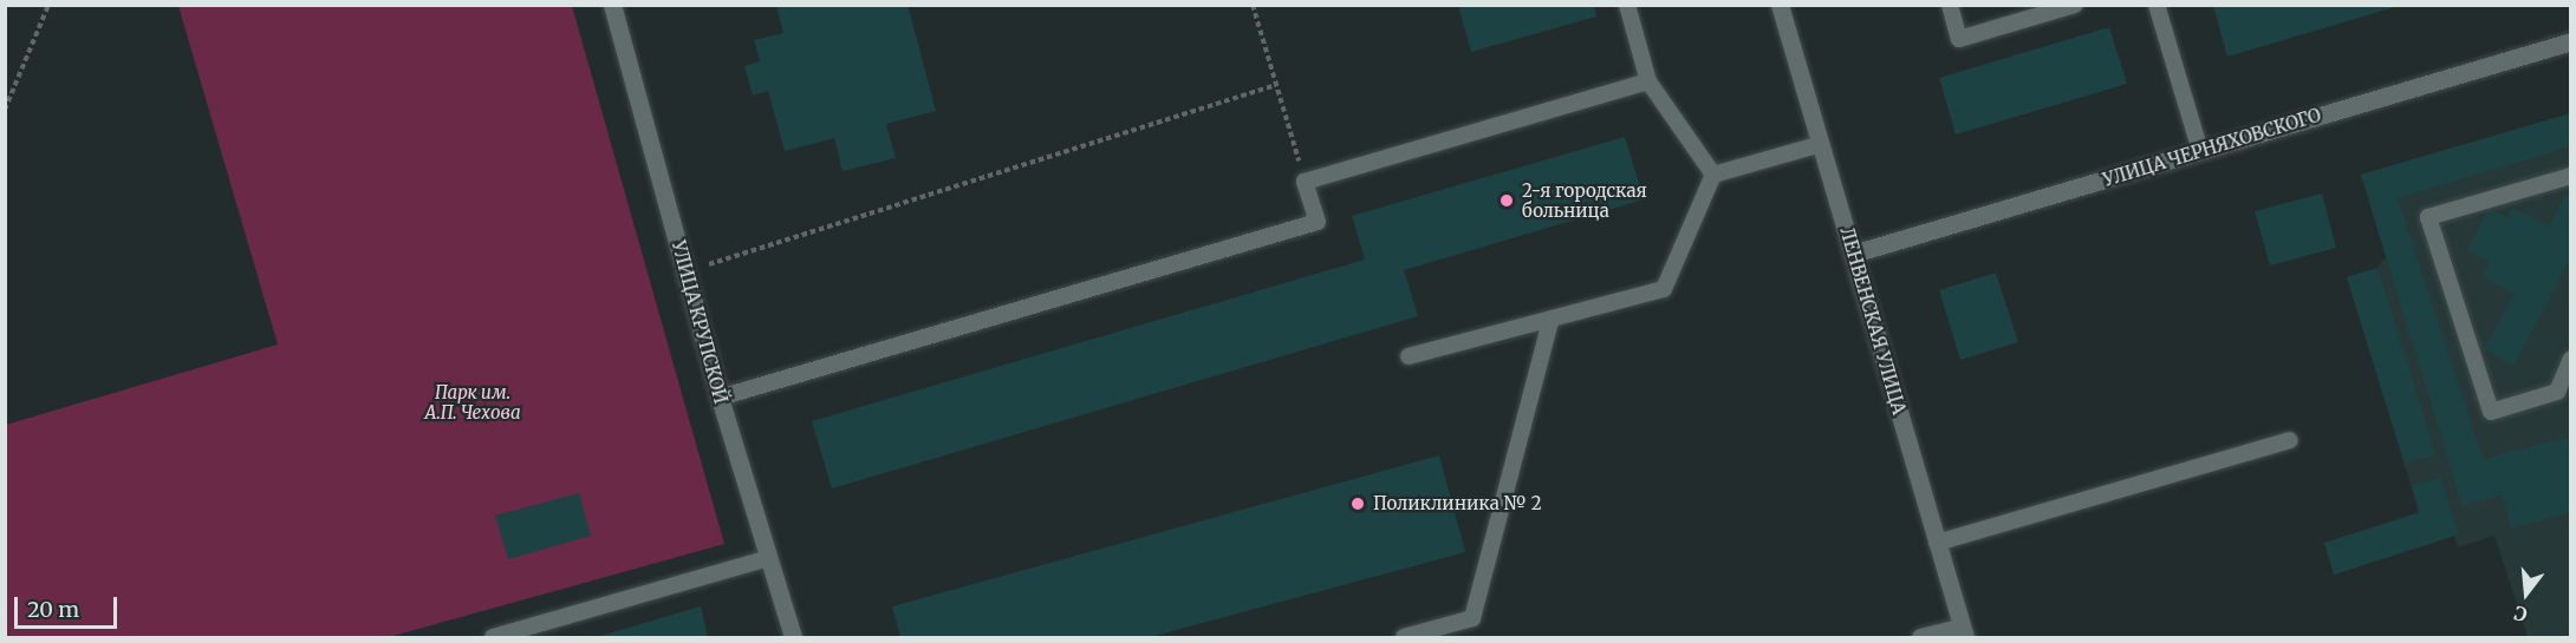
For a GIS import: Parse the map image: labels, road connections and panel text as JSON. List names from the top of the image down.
{
  "streets": {
    "street": ["УЛИЦА ЧЕРНЯХОВСКОГО", "ЛЕНВЕНСКАЯ УЛИЦА", "УЛИЦА КРУПСКОЙ"]
  },
  "crossings": [
    ["УЛИЦА ЧЕРНЯХОВСКОГО", "ЛЕНВЕНСКАЯ УЛИЦА"]
  ],
  "parks": ["Парк им. А.П. Чехова"],
  "places": ["2-я городская больница", "Поликлиника № 2"],
  "scale_bar": "20 m",
  "north": "bottom"
}
